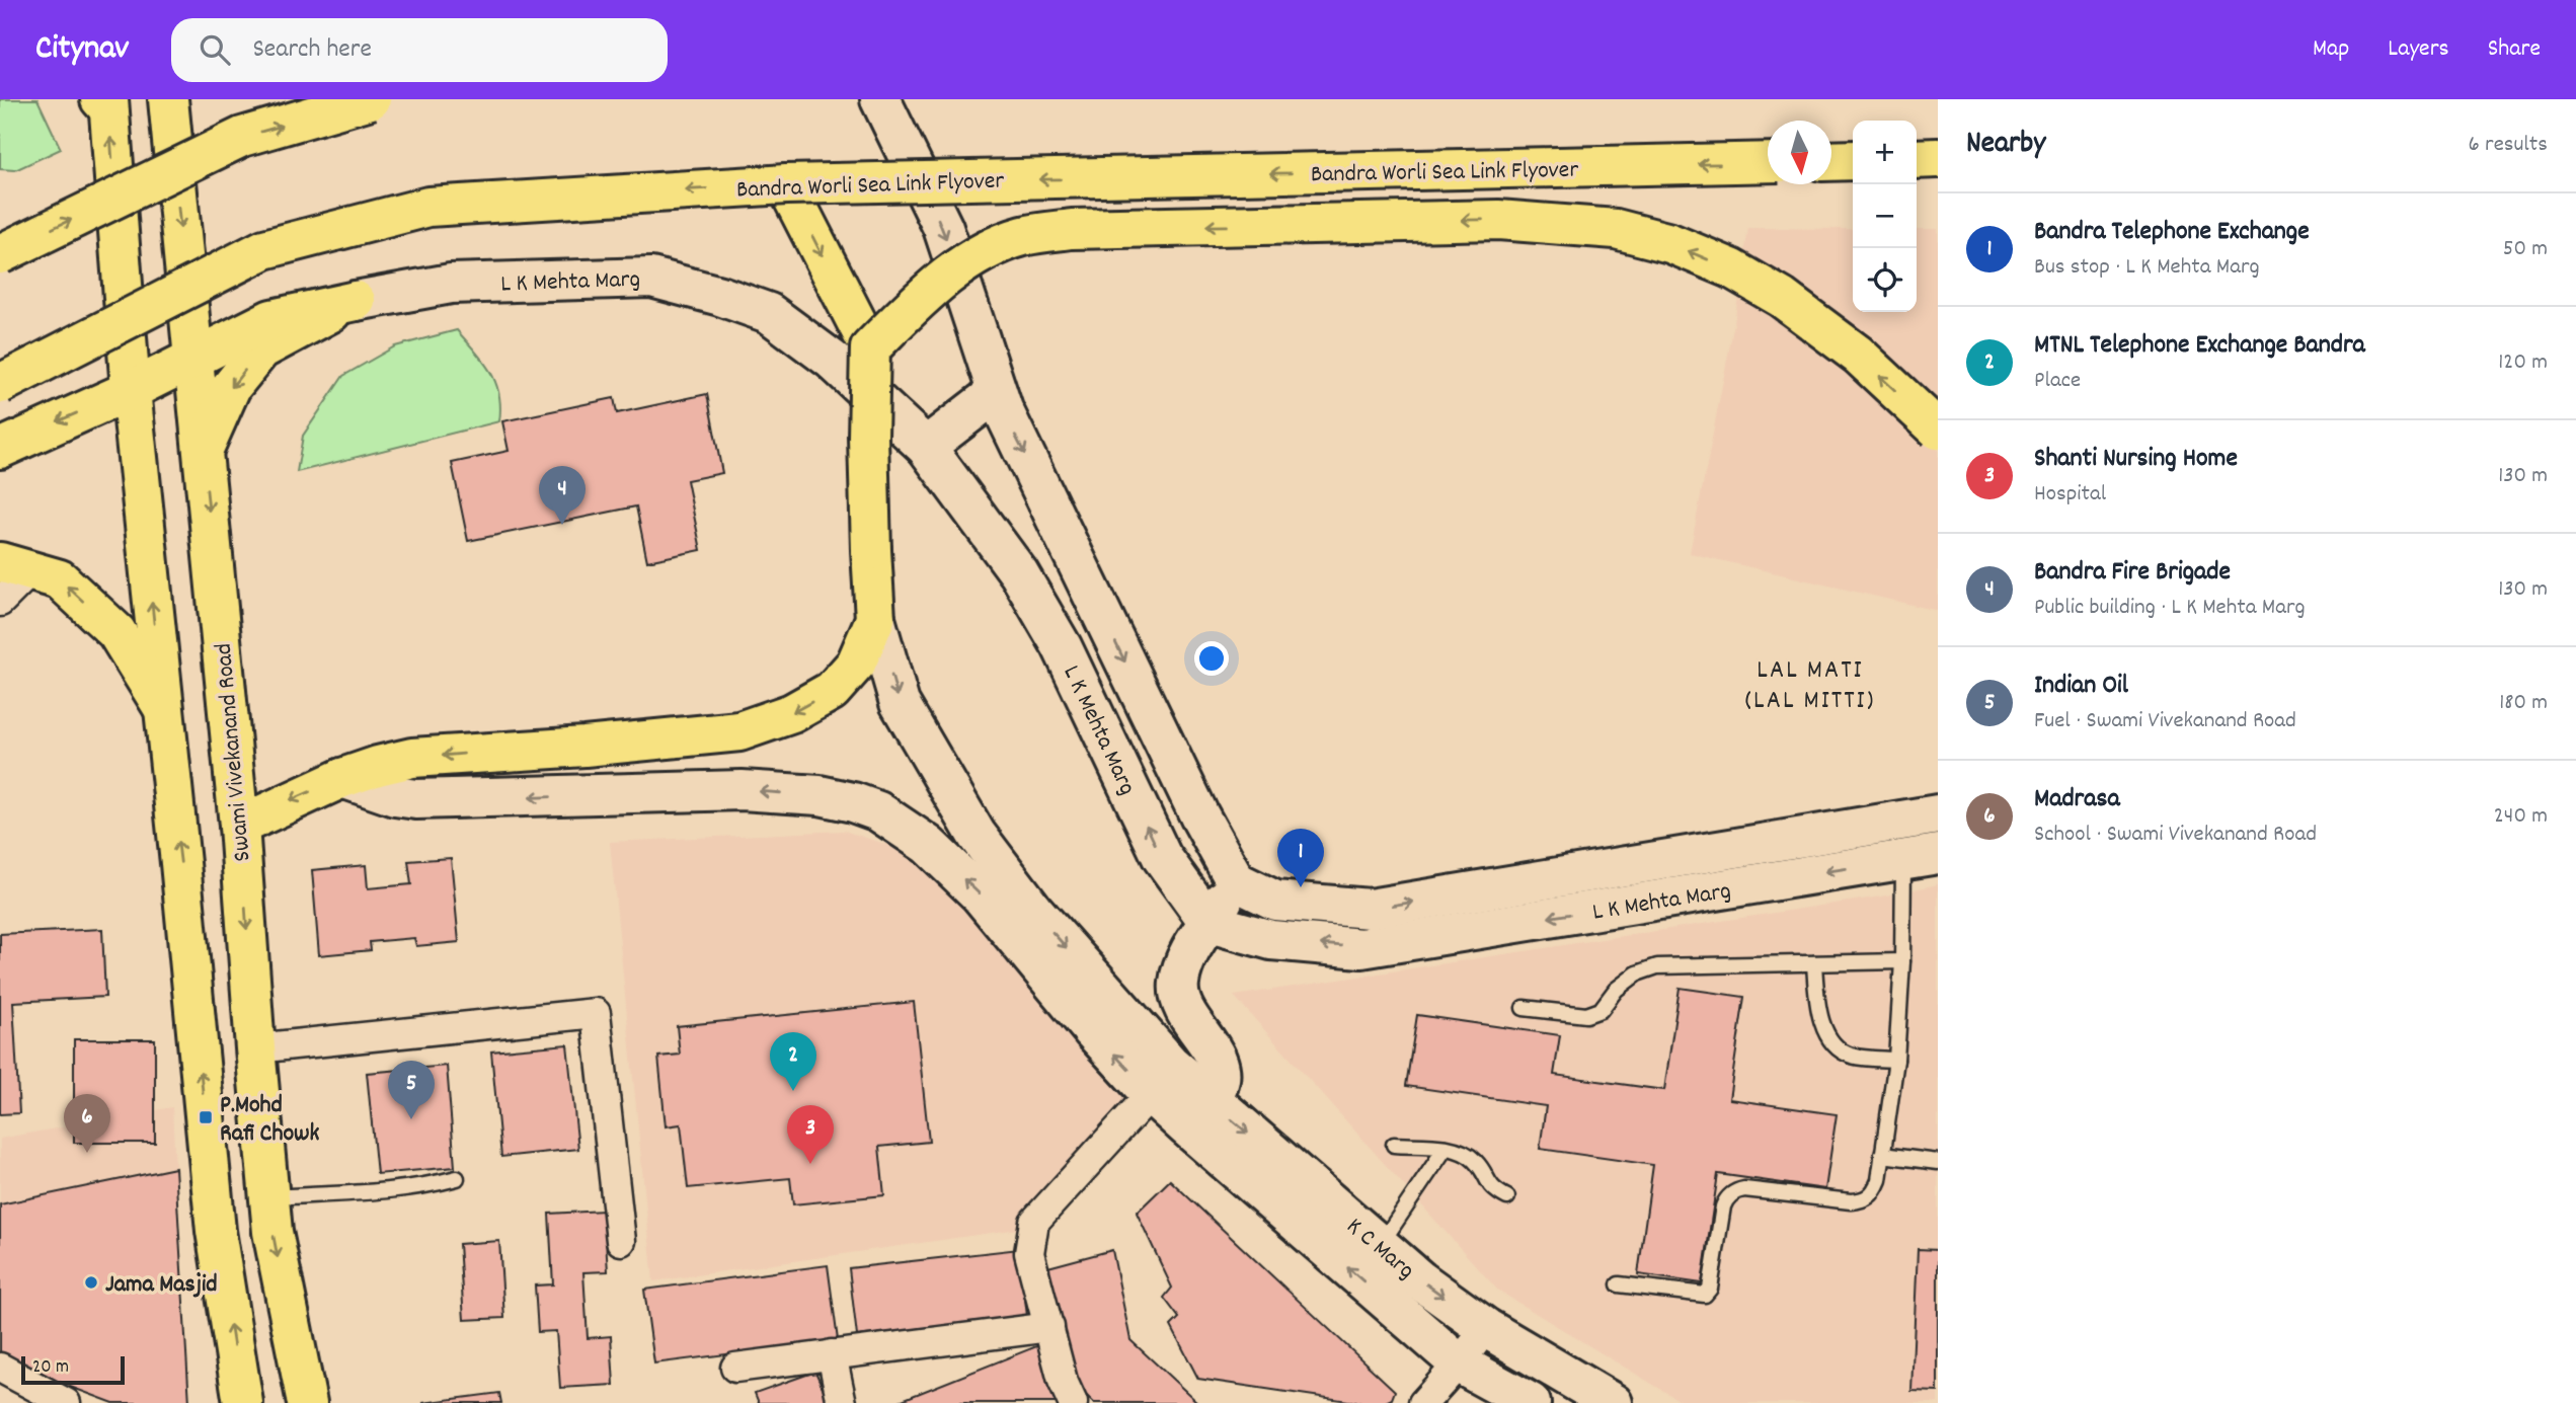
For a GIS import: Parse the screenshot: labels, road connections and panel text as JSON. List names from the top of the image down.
{
  "streets": {
    "main road": [
      "Bandra Worli Sea Link Flyover",
      "L K Mehta Marg",
      "Swami Vivekanand Road",
      "K C Marg"
    ]
  },
  "districts": ["LAL MATI (LAL MITTI)"],
  "places": {
    "transit": ["P.Mohd Rafi Chowk"],
    "other": ["Jama Masjid"]
  },
  "scale_bar": "20 m",
  "north": "bottom",
  "page": {
    "header": "Citynav",
    "search": "Search here",
    "nav": ["Map", "Layers", "Share"],
    "heading": ["Nearby", "6 results"],
    "map_buttons": ["+", "−"],
    "list": [
      {
        "mark": "1",
        "name": "Bandra Telephone Exchange",
        "note": "Bus stop · L K Mehta Marg",
        "value": "50 m"
      },
      {
        "mark": "2",
        "name": "MTNL Telephone Exchange Bandra",
        "note": "Place",
        "value": "120 m"
      },
      {
        "mark": "3",
        "name": "Shanti Nursing Home",
        "note": "Hospital",
        "value": "130 m"
      },
      {
        "mark": "4",
        "name": "Bandra Fire Brigade",
        "note": "Public building · L K Mehta Marg",
        "value": "130 m"
      },
      {
        "mark": "5",
        "name": "Indian Oil",
        "note": "Fuel · Swami Vivekanand Road",
        "value": "180 m"
      },
      {
        "mark": "6",
        "name": "Madrasa",
        "note": "School · Swami Vivekanand Road",
        "value": "240 m"
      }
    ],
    "pins": [
      "4",
      "1",
      "2",
      "5",
      "6",
      "3"
    ],
    "scale": "20 m"
  }
}
